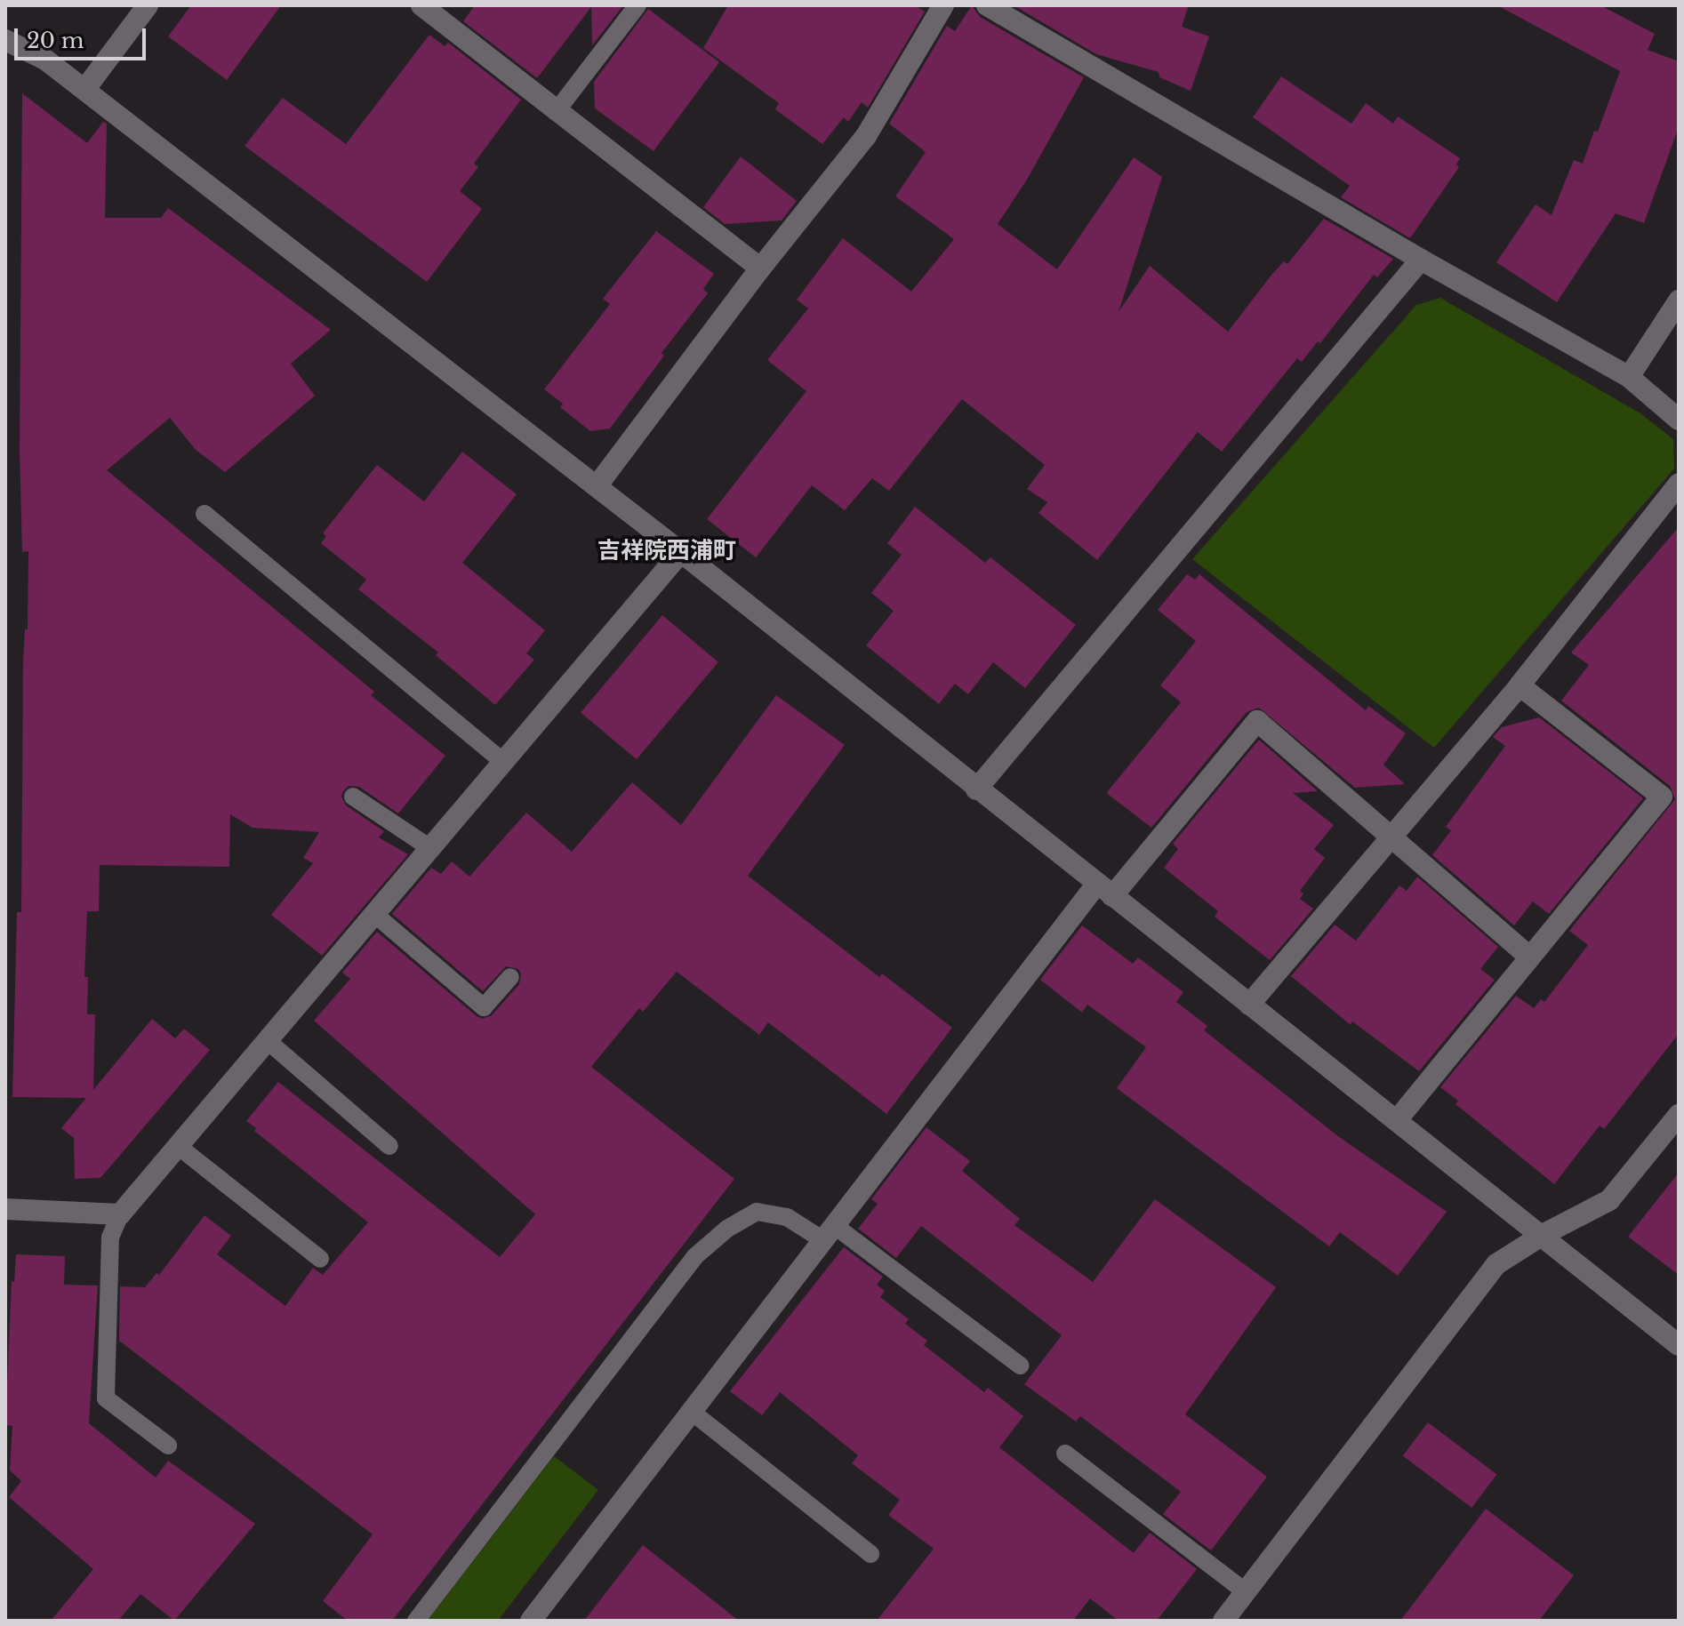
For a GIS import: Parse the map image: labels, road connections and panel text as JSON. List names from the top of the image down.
{
  "districts": ["吉祥院西浦町"],
  "scale_bar": "20 m"
}
